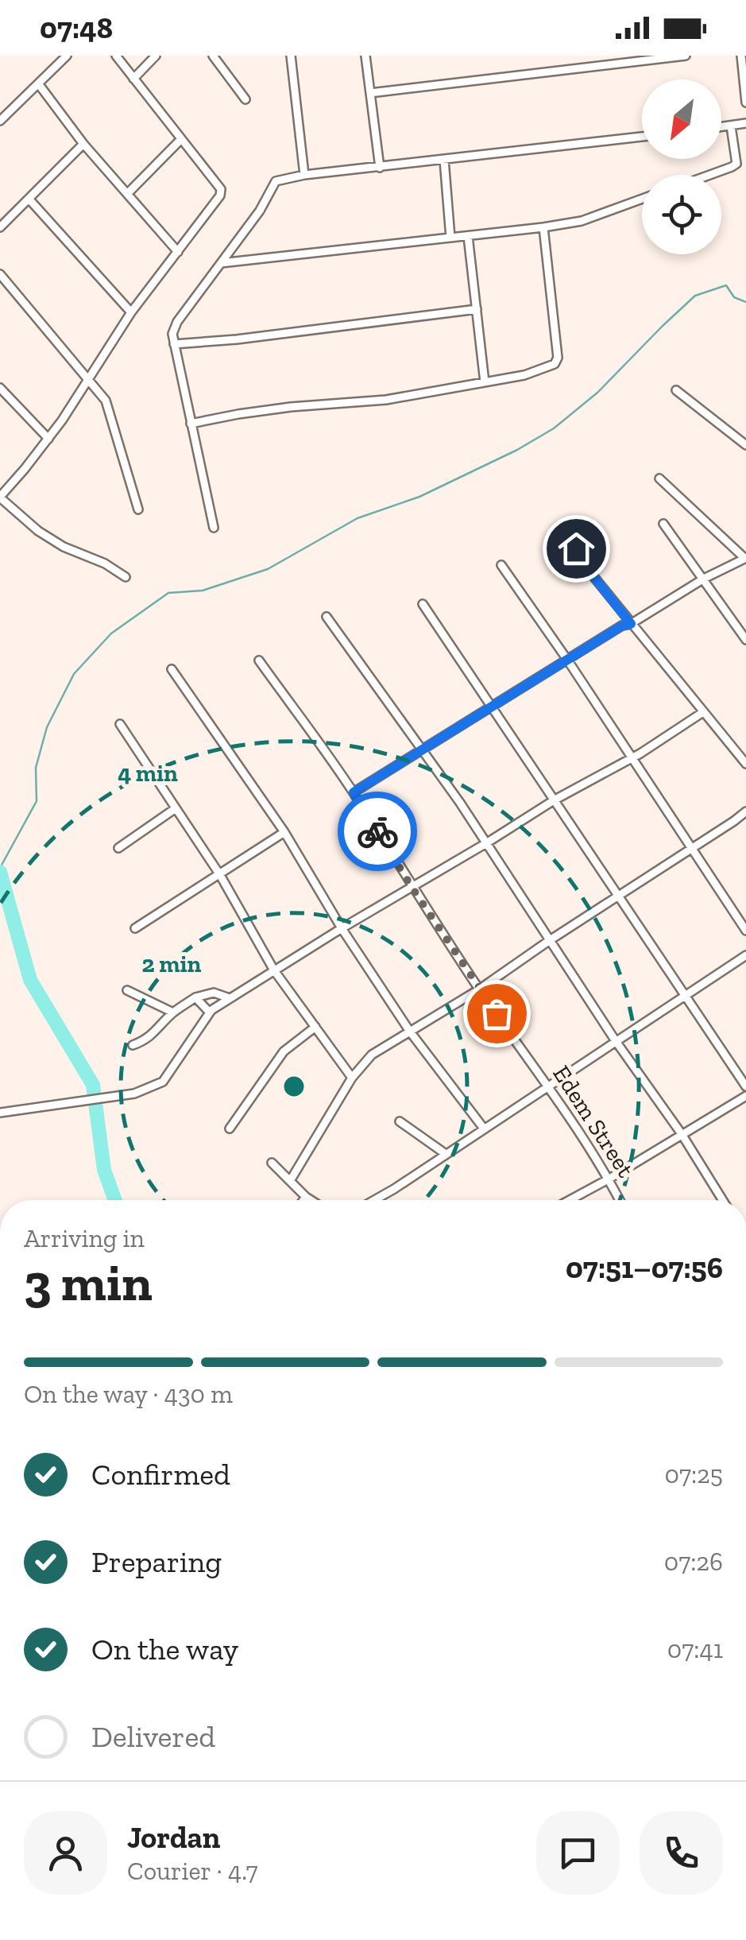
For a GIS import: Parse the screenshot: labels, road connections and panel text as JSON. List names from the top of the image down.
{
  "streets": {
    "street": ["Edem Street"]
  },
  "north": "bottom left",
  "page": {
    "status": "07:48",
    "heading": ["3 min", "Arriving in", "07:51–07:56"],
    "panel": ["Jordan", "Courier · 4.7"],
    "bar": "On the way · 430 m",
    "list": [
      ["Confirmed", "07:25"],
      ["Preparing", "07:26"],
      ["On the way", "07:41"],
      "Delivered"
    ]
  },
  "rings": ["4 min", "2 min"]
}
